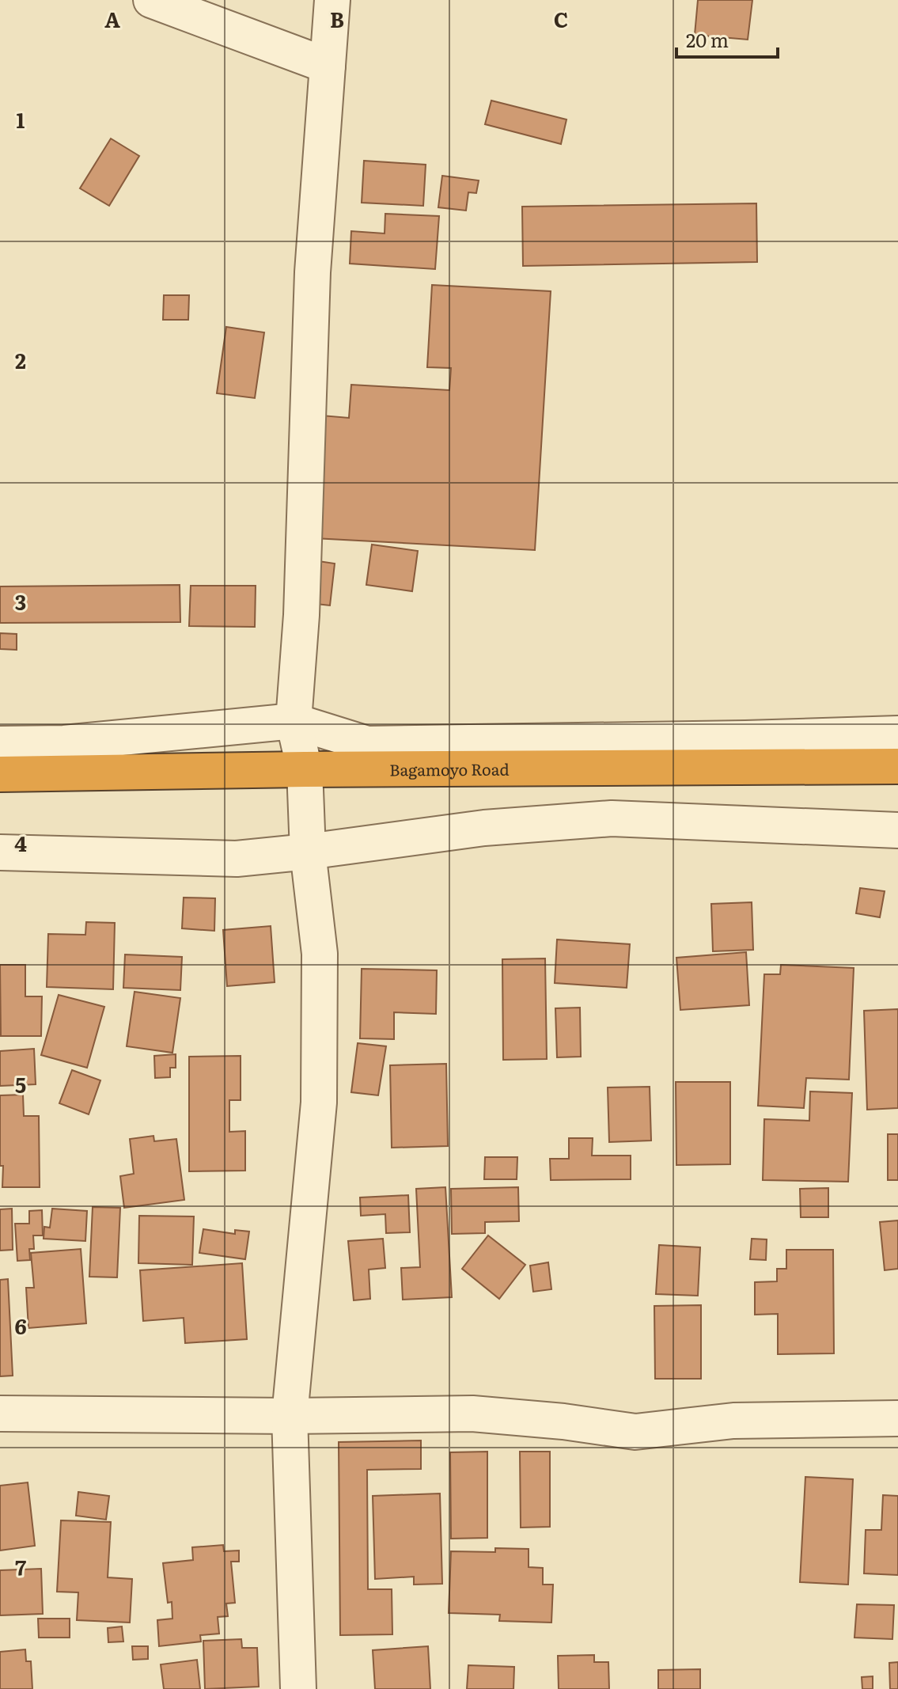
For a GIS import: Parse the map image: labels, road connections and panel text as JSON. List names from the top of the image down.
{
  "streets": {
    "highway": ["Bagamoyo Road"]
  },
  "scale_bar": "20 m",
  "grid": {
    "columns": ["A", "B", "C"],
    "rows": [
      "1",
      "2",
      "3",
      "4",
      "5",
      "6",
      "7"
    ]
  }
}
